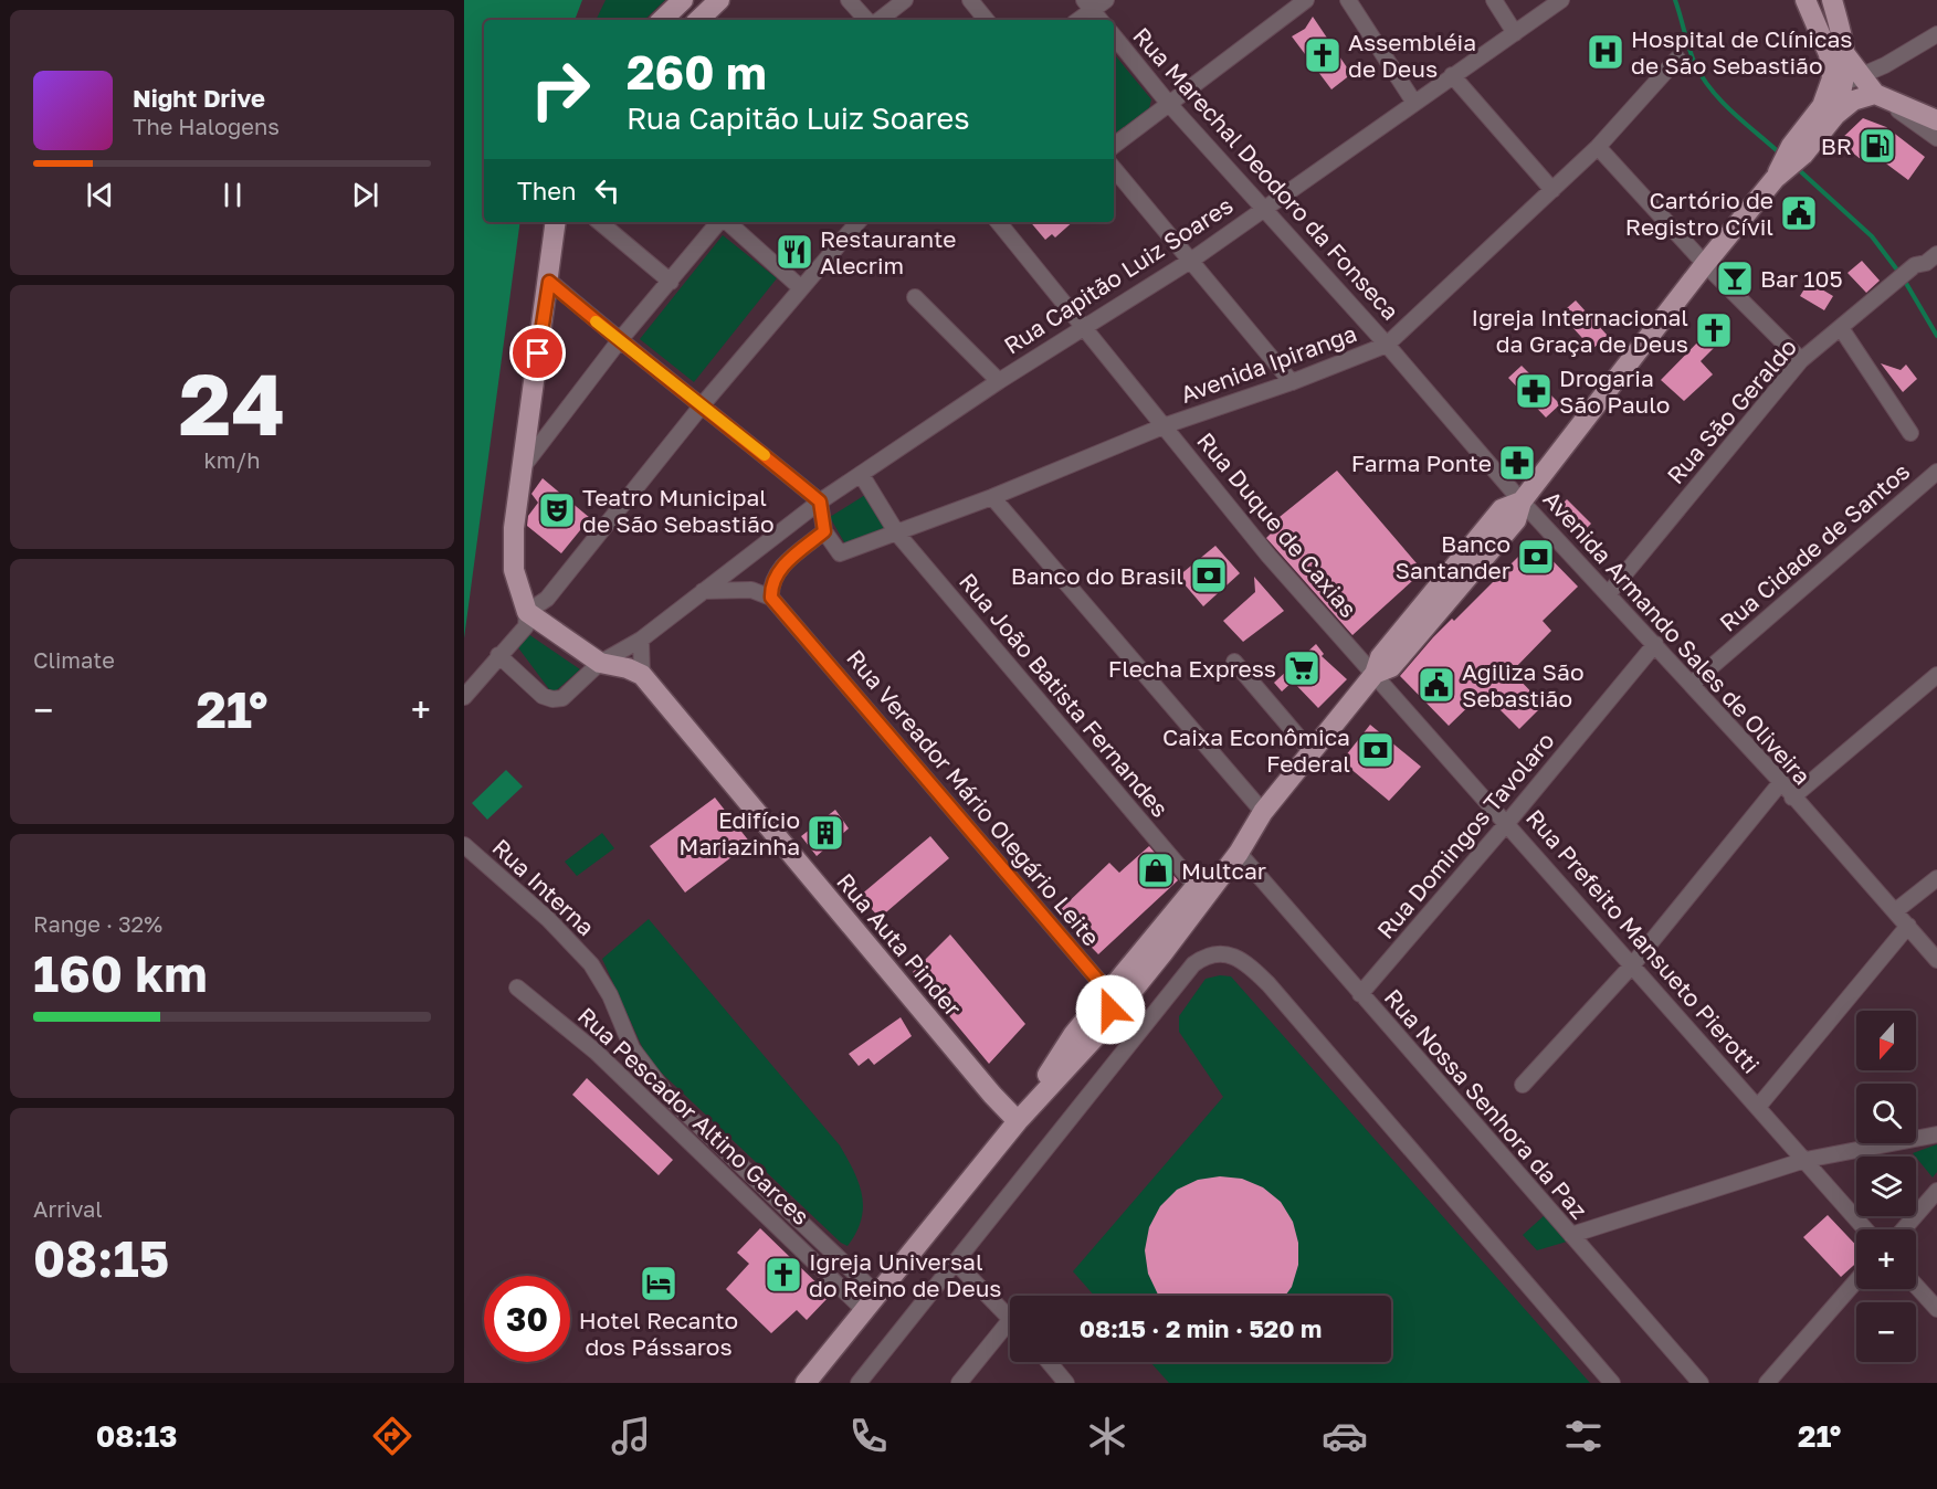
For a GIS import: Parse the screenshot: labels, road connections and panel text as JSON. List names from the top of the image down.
{
  "streets": {
    "main road": ["Rua Auta Pinder"],
    "street": [
      "Rua Marechal Deodoro da Fonseca",
      "Rua Capitão Luiz Soares",
      "Avenida Ipiranga",
      "Rua São Geraldo",
      "Rua Duque de Caxias",
      "Rua Cidade de Santos",
      "Avenida Armando Sales de Oliveira",
      "Rua João Batista Fernandes",
      "Rua Vereador Mário Olegário Leite",
      "Rua Domingos Tavolaro",
      "Rua Interna",
      "Rua Prefeito Mansueto Pierotti",
      "Rua Nossa Senhora da Paz",
      "Rua Pescador Altino Garces"
    ]
  },
  "crossings": [
    ["Rua Marechal Deodoro da Fonseca", "Rua Capitão Luiz Soares"],
    ["Rua Marechal Deodoro da Fonseca", "Avenida Ipiranga"],
    ["Rua Marechal Deodoro da Fonseca", "Avenida Armando Sales de Oliveira"],
    ["Rua Capitão Luiz Soares", "Rua Duque de Caxias"],
    ["Rua Capitão Luiz Soares", "Rua João Batista Fernandes"],
    ["Avenida Ipiranga", "Rua Duque de Caxias"],
    ["Avenida Ipiranga", "Avenida Armando Sales de Oliveira"],
    ["Avenida Ipiranga", "Rua João Batista Fernandes"],
    ["Rua São Geraldo", "Avenida Armando Sales de Oliveira"],
    ["Rua Duque de Caxias", "Rua Prefeito Mansueto Pierotti"],
    ["Rua Cidade de Santos", "Avenida Armando Sales de Oliveira"],
    ["Avenida Armando Sales de Oliveira", "Rua Domingos Tavolaro"],
    ["Rua Domingos Tavolaro", "Rua Prefeito Mansueto Pierotti"],
    ["Rua Domingos Tavolaro", "Rua Nossa Senhora da Paz"],
    ["Rua Interna", "Rua Pescador Altino Garces"]
  ],
  "places": {
    "hospital": ["Hospital de Clínicas de São Sebastião"],
    "church": ["Assembléia de Deus", "Igreja Internacional da Graça de Deus", "Igreja Universal do Reino de Deus"],
    "fuel station": ["BR"],
    "public building": ["Cartório de Registro Cívil", "Agiliza São Sebastião"],
    "restaurant": ["Restaurante Alecrim"],
    "bar": ["Bar 105"],
    "pharmacy": ["Drogaria São Paulo", "Farma Ponte"],
    "theatre": ["Teatro Municipal de São Sebastião"],
    "bank": ["Banco Santander", "Banco do Brasil", "Caixa Econômica Federal"],
    "supermarket": ["Flecha Express"],
    "building": ["Edifício Mariazinha"],
    "shop": ["Multcar"],
    "hotel": ["Hotel Recanto dos Pássaros"]
  },
  "north": "bottom",
  "page": {
    "turn": ["260 m", "Rua Capitão Luiz Soares"],
    "song": ["Night Drive", "The Halogens"],
    "then": "Then",
    "tile": [
      ["24", "km/h"],
      "Climate",
      ["Range · 32%", "160 km"],
      ["Arrival", "08:15"]
    ],
    "heat": ["−", "21°", "+"],
    "map_buttons": ["+", "−"],
    "limit": "30",
    "trip": "08:15 · 2 min · 520 m",
    "tabs": ["08:13", "21°"]
  }
}
